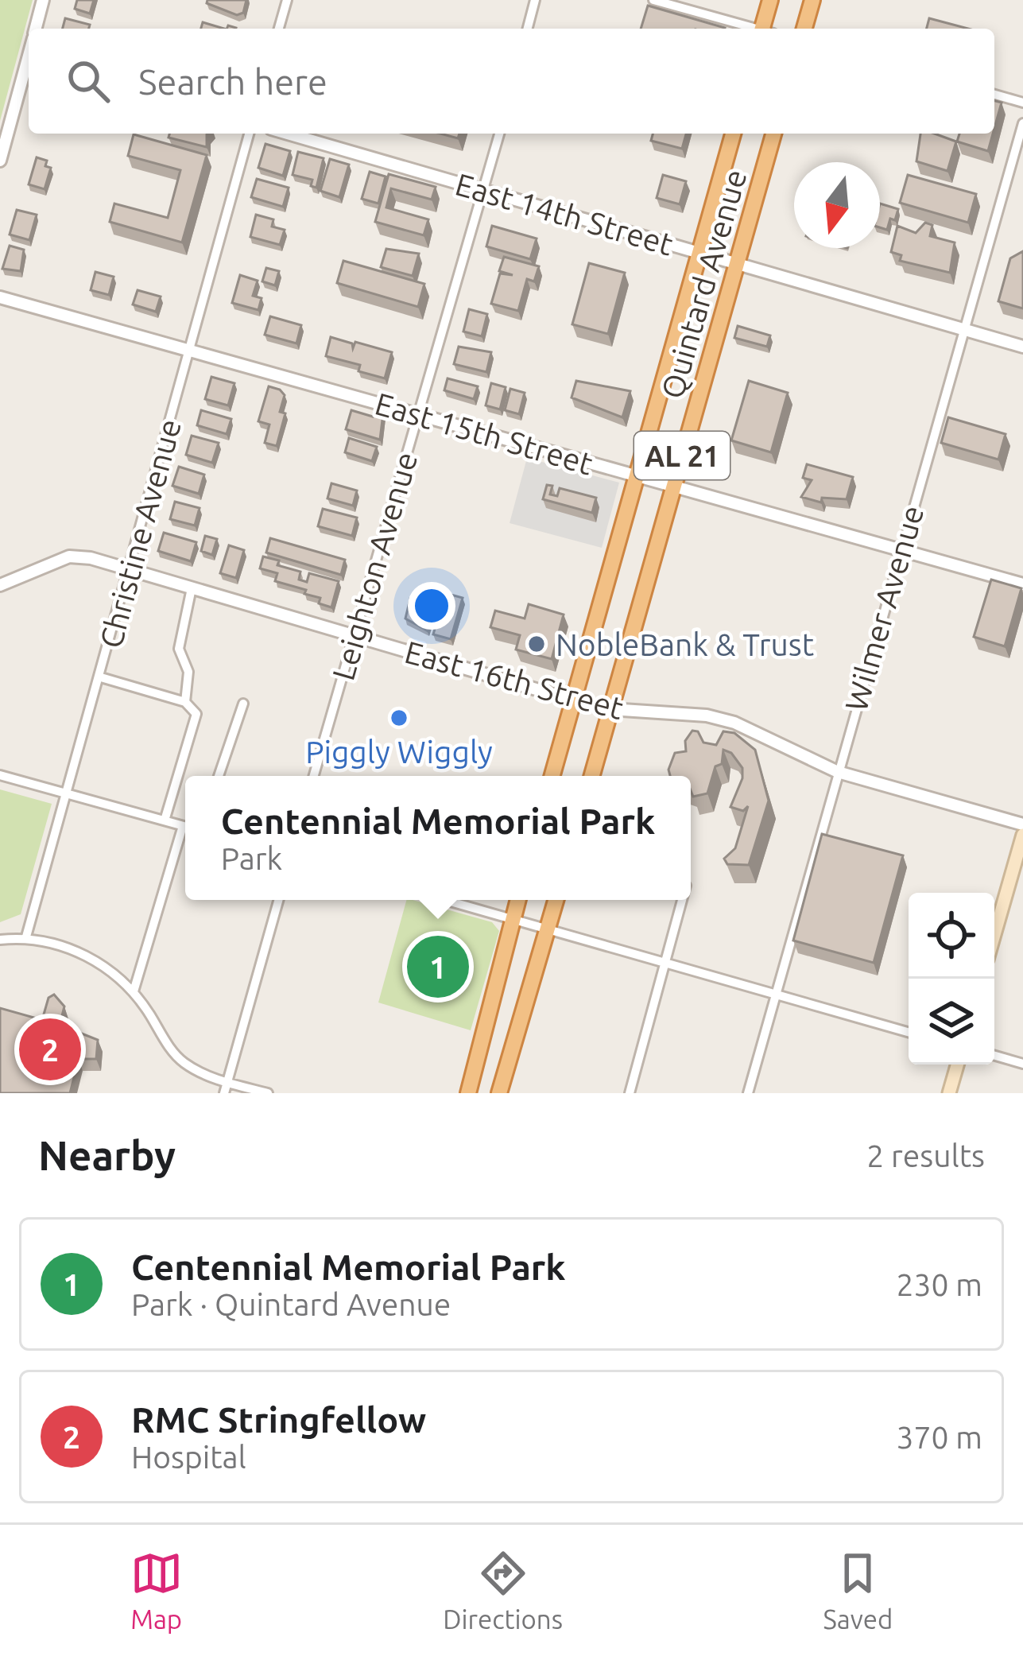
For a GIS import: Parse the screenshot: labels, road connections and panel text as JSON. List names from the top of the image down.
{
  "streets": {
    "highway": ["Quintard Avenue", "AL 21"],
    "street": [
      "East 14th Street",
      "East 15th Street",
      "Christine Avenue",
      "Leighton Avenue",
      "Wilmer Avenue",
      "East 16th Street"
    ]
  },
  "crossings": [
    ["East 14th Street", "Quintard Avenue"],
    ["East 14th Street", "Leighton Avenue"],
    ["East 14th Street", "Wilmer Avenue"],
    ["Quintard Avenue", "East 15th Street"],
    ["Quintard Avenue", "East 16th Street"],
    ["East 15th Street", "Christine Avenue"],
    ["East 15th Street", "Leighton Avenue"],
    ["East 15th Street", "Wilmer Avenue"],
    ["Christine Avenue", "East 16th Street"],
    ["Leighton Avenue", "East 16th Street"],
    ["Wilmer Avenue", "East 16th Street"]
  ],
  "places": ["NobleBank & Trust", "Piggly Wiggly"],
  "north": "bottom",
  "page": {
    "search": "Search here",
    "popup": ["Centennial Memorial Park", "Park"],
    "pins": ["1", "2"],
    "heading": ["Nearby", "2 results"],
    "list": [
      {
        "mark": "1",
        "name": "Centennial Memorial Park",
        "note": "Park · Quintard Avenue",
        "value": "230 m"
      },
      {
        "mark": "2",
        "name": "RMC Stringfellow",
        "note": "Hospital",
        "value": "370 m"
      }
    ],
    "nav": ["Map", "Directions", "Saved"]
  }
}
